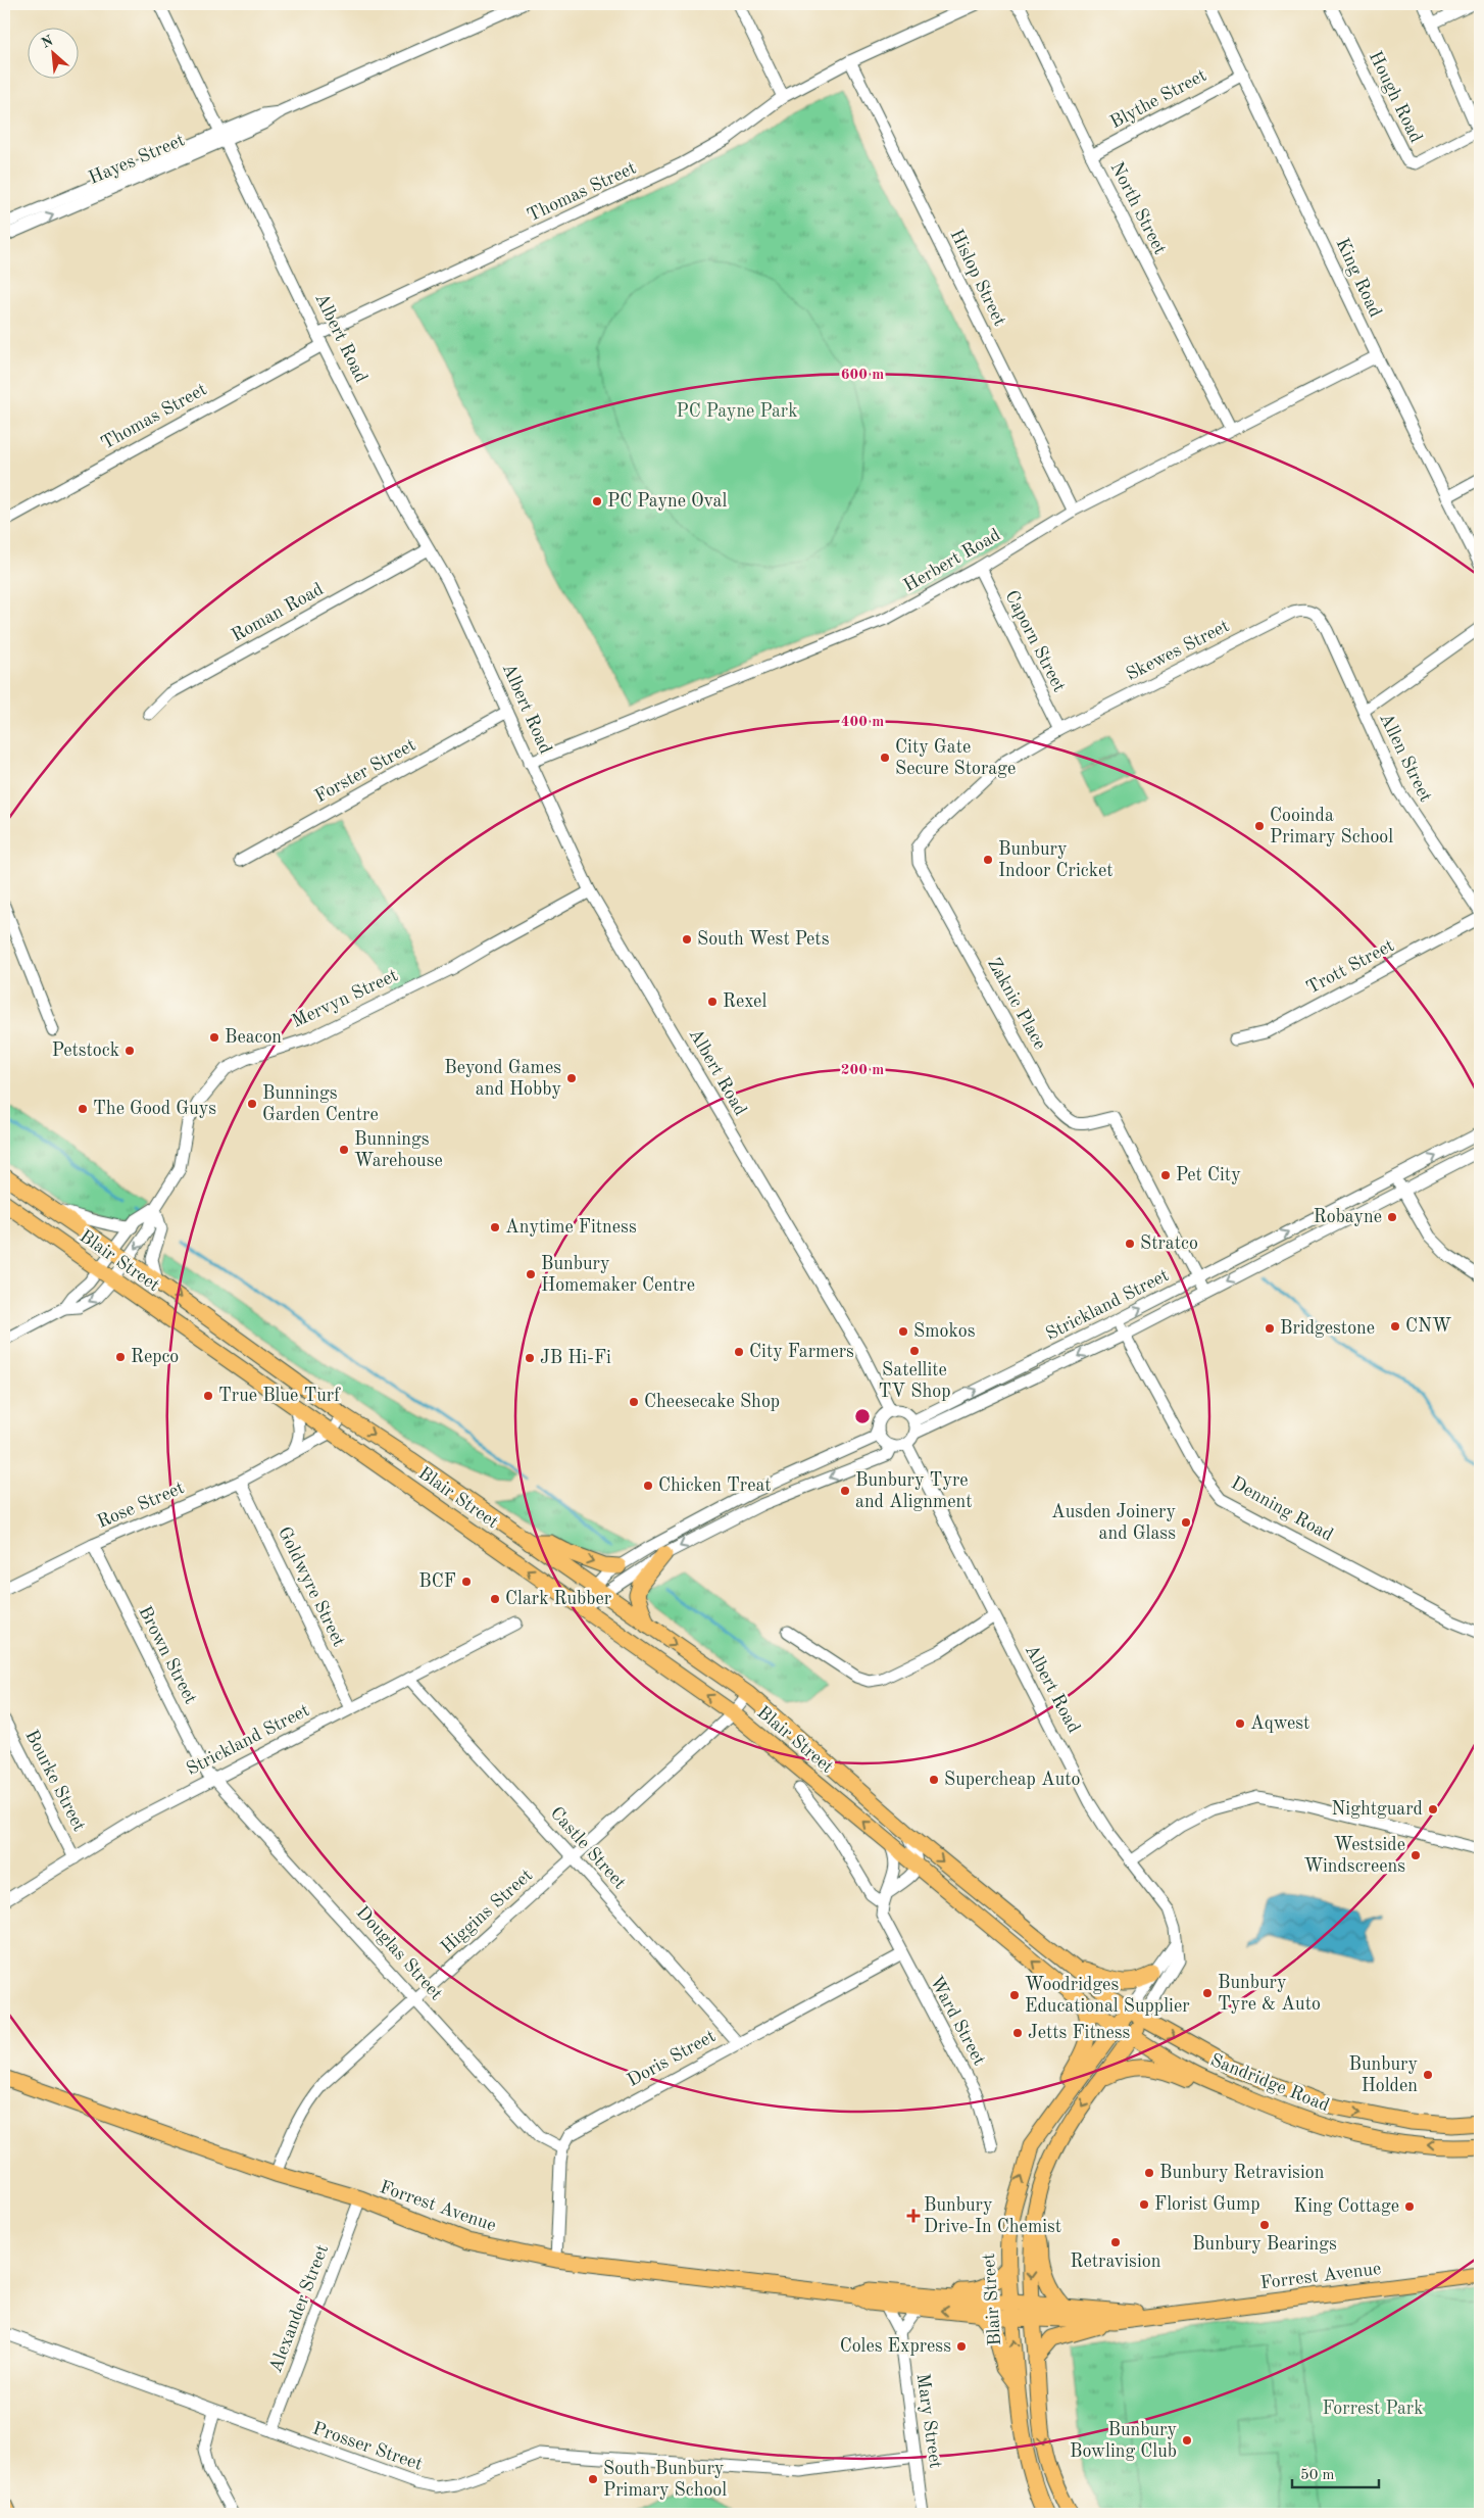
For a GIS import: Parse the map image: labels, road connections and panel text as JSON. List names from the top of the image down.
{
  "streets": {
    "main road": ["Blair Street", "Sandridge Road", "Forrest Avenue"],
    "street": [
      "Hough Road",
      "Blythe Street",
      "Hayes Street",
      "Thomas Street",
      "North Street",
      "Hislop Street",
      "King Road",
      "Albert Road",
      "Herbert Road",
      "Roman Road",
      "Caporn Street",
      "Skewes Street",
      "Allen Street",
      "Forster Street",
      "Trott Street",
      "Mervyn Street",
      "Zaknic Place",
      "Strickland Street",
      "Rose Street",
      "Denning Road",
      "Goldwyre Street",
      "Brown Street",
      "Bourke Street",
      "Castle Street",
      "Higgins Street",
      "Douglas Street",
      "Ward Street",
      "Doris Street",
      "Alexander Street",
      "Mary Street",
      "Prosser Street"
    ]
  },
  "crossings": [
    ["Blythe Street", "North Street"],
    ["Blythe Street", "King Road"],
    ["Hayes Street", "Albert Road"],
    ["Thomas Street", "Hislop Street"],
    ["Thomas Street", "Albert Road"],
    ["North Street", "Herbert Road"],
    ["Hislop Street", "Herbert Road"],
    ["King Road", "Herbert Road"],
    ["Albert Road", "Herbert Road"],
    ["Albert Road", "Roman Road"],
    ["Albert Road", "Forster Street"],
    ["Albert Road", "Mervyn Street"],
    ["Albert Road", "Strickland Street"],
    ["Albert Road", "Sandridge Road"],
    ["Herbert Road", "Caporn Street"],
    ["Caporn Street", "Skewes Street"],
    ["Caporn Street", "Zaknic Place"],
    ["Skewes Street", "Allen Street"],
    ["Skewes Street", "Zaknic Place"],
    ["Mervyn Street", "Blair Street"],
    ["Zaknic Place", "Strickland Street"],
    ["Blair Street", "Rose Street"],
    ["Blair Street", "Higgins Street"],
    ["Blair Street", "Sandridge Road"],
    ["Blair Street", "Forrest Avenue"],
    ["Strickland Street", "Denning Road"],
    ["Strickland Street", "Goldwyre Street"],
    ["Strickland Street", "Brown Street"],
    ["Strickland Street", "Bourke Street"],
    ["Strickland Street", "Castle Street"],
    ["Strickland Street", "Douglas Street"],
    ["Rose Street", "Goldwyre Street"],
    ["Rose Street", "Brown Street"],
    ["Brown Street", "Douglas Street"],
    ["Castle Street", "Higgins Street"],
    ["Castle Street", "Doris Street"],
    ["Higgins Street", "Douglas Street"],
    ["Higgins Street", "Forrest Avenue"],
    ["Douglas Street", "Doris Street"],
    ["Ward Street", "Doris Street"],
    ["Forrest Avenue", "Alexander Street"],
    ["Forrest Avenue", "Mary Street"],
    ["Alexander Street", "Prosser Street"],
    ["Mary Street", "Prosser Street"]
  ],
  "parks": ["PC Payne Park", "Forrest Park"],
  "places": {
    "other": [
      "PC Payne Oval",
      "City Gate Secure Storage",
      "Cooinda Primary School",
      "Bunbury Indoor Cricket",
      "South West Pets",
      "Rexel",
      "Beacon",
      "Petstock",
      "Beyond Games and Hobby",
      "Bunnings Garden Centre",
      "The Good Guys",
      "Bunnings Warehouse",
      "Pet City",
      "Robayne",
      "Anytime Fitness",
      "Stratco",
      "Bunbury Homemaker Centre",
      "CNW",
      "Bridgestone",
      "Smokos",
      "Satellite TV Shop",
      "City Farmers",
      "Repco",
      "JB Hi-Fi",
      "True Blue Turf",
      "Cheesecake Shop",
      "Chicken Treat",
      "Bunbury Tyre and Alignment",
      "Ausden Joinery and Glass",
      "BCF",
      "Clark Rubber",
      "Aqwest",
      "Supercheap Auto",
      "Nightguard",
      "Westside Windscreens",
      "Bunbury Tyre & Auto",
      "Woodridges Educational Supplier",
      "Jetts Fitness",
      "Bunbury Holden",
      "Bunbury Retravision",
      "Florist Gump",
      "King Cottage",
      "Bunbury Bearings",
      "Retravision",
      "Coles Express",
      "Bunbury Bowling Club",
      "South Bunbury Primary School"
    ],
    "health": ["Bunbury Drive-In Chemist"]
  },
  "scale_bar": "50 m",
  "north": "top left",
  "rings": ["600 m", "400 m", "200 m"]
}
